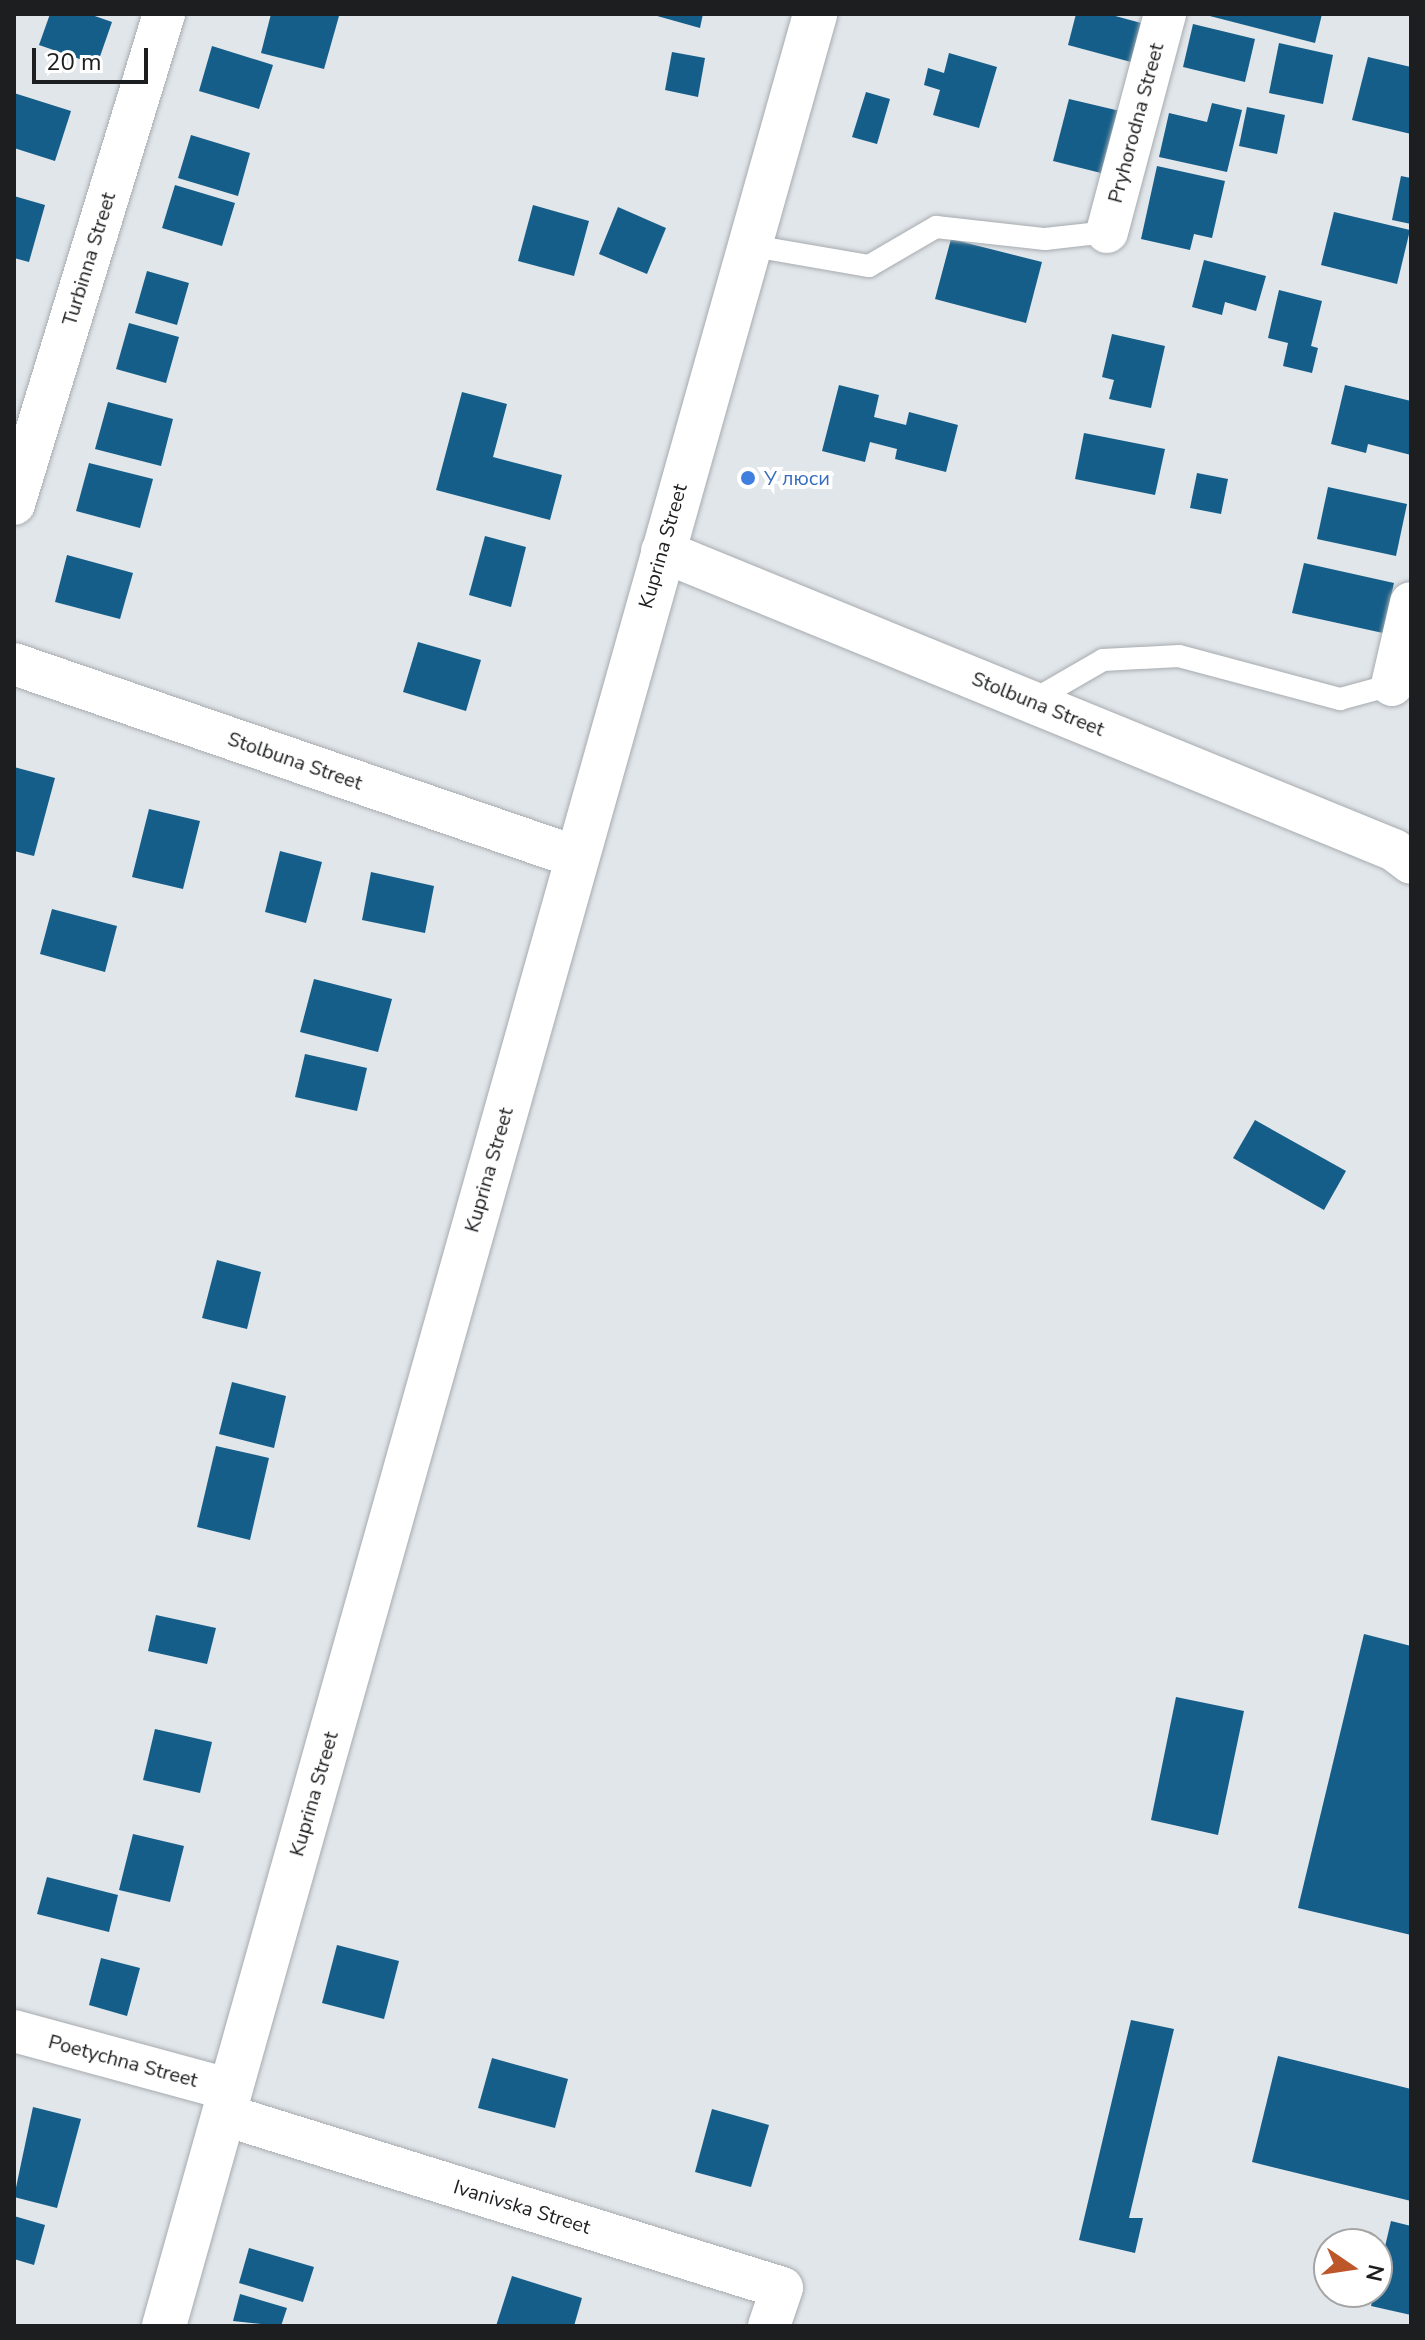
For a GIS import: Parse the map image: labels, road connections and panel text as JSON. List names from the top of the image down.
{
  "streets": {
    "main road": ["Kuprina Street"],
    "street": [
      "Pryhorodna Street",
      "Turbinna Street",
      "Stolbuna Street",
      "Poetychna Street",
      "Ivanivska Street"
    ]
  },
  "crossings": [
    ["Kuprina Street", "Stolbuna Street"],
    ["Kuprina Street", "Poetychna Street"],
    ["Kuprina Street", "Ivanivska Street"],
    ["Poetychna Street", "Ivanivska Street"]
  ],
  "places": ["У люси"],
  "scale_bar": "20 m",
  "north": "right"
}
